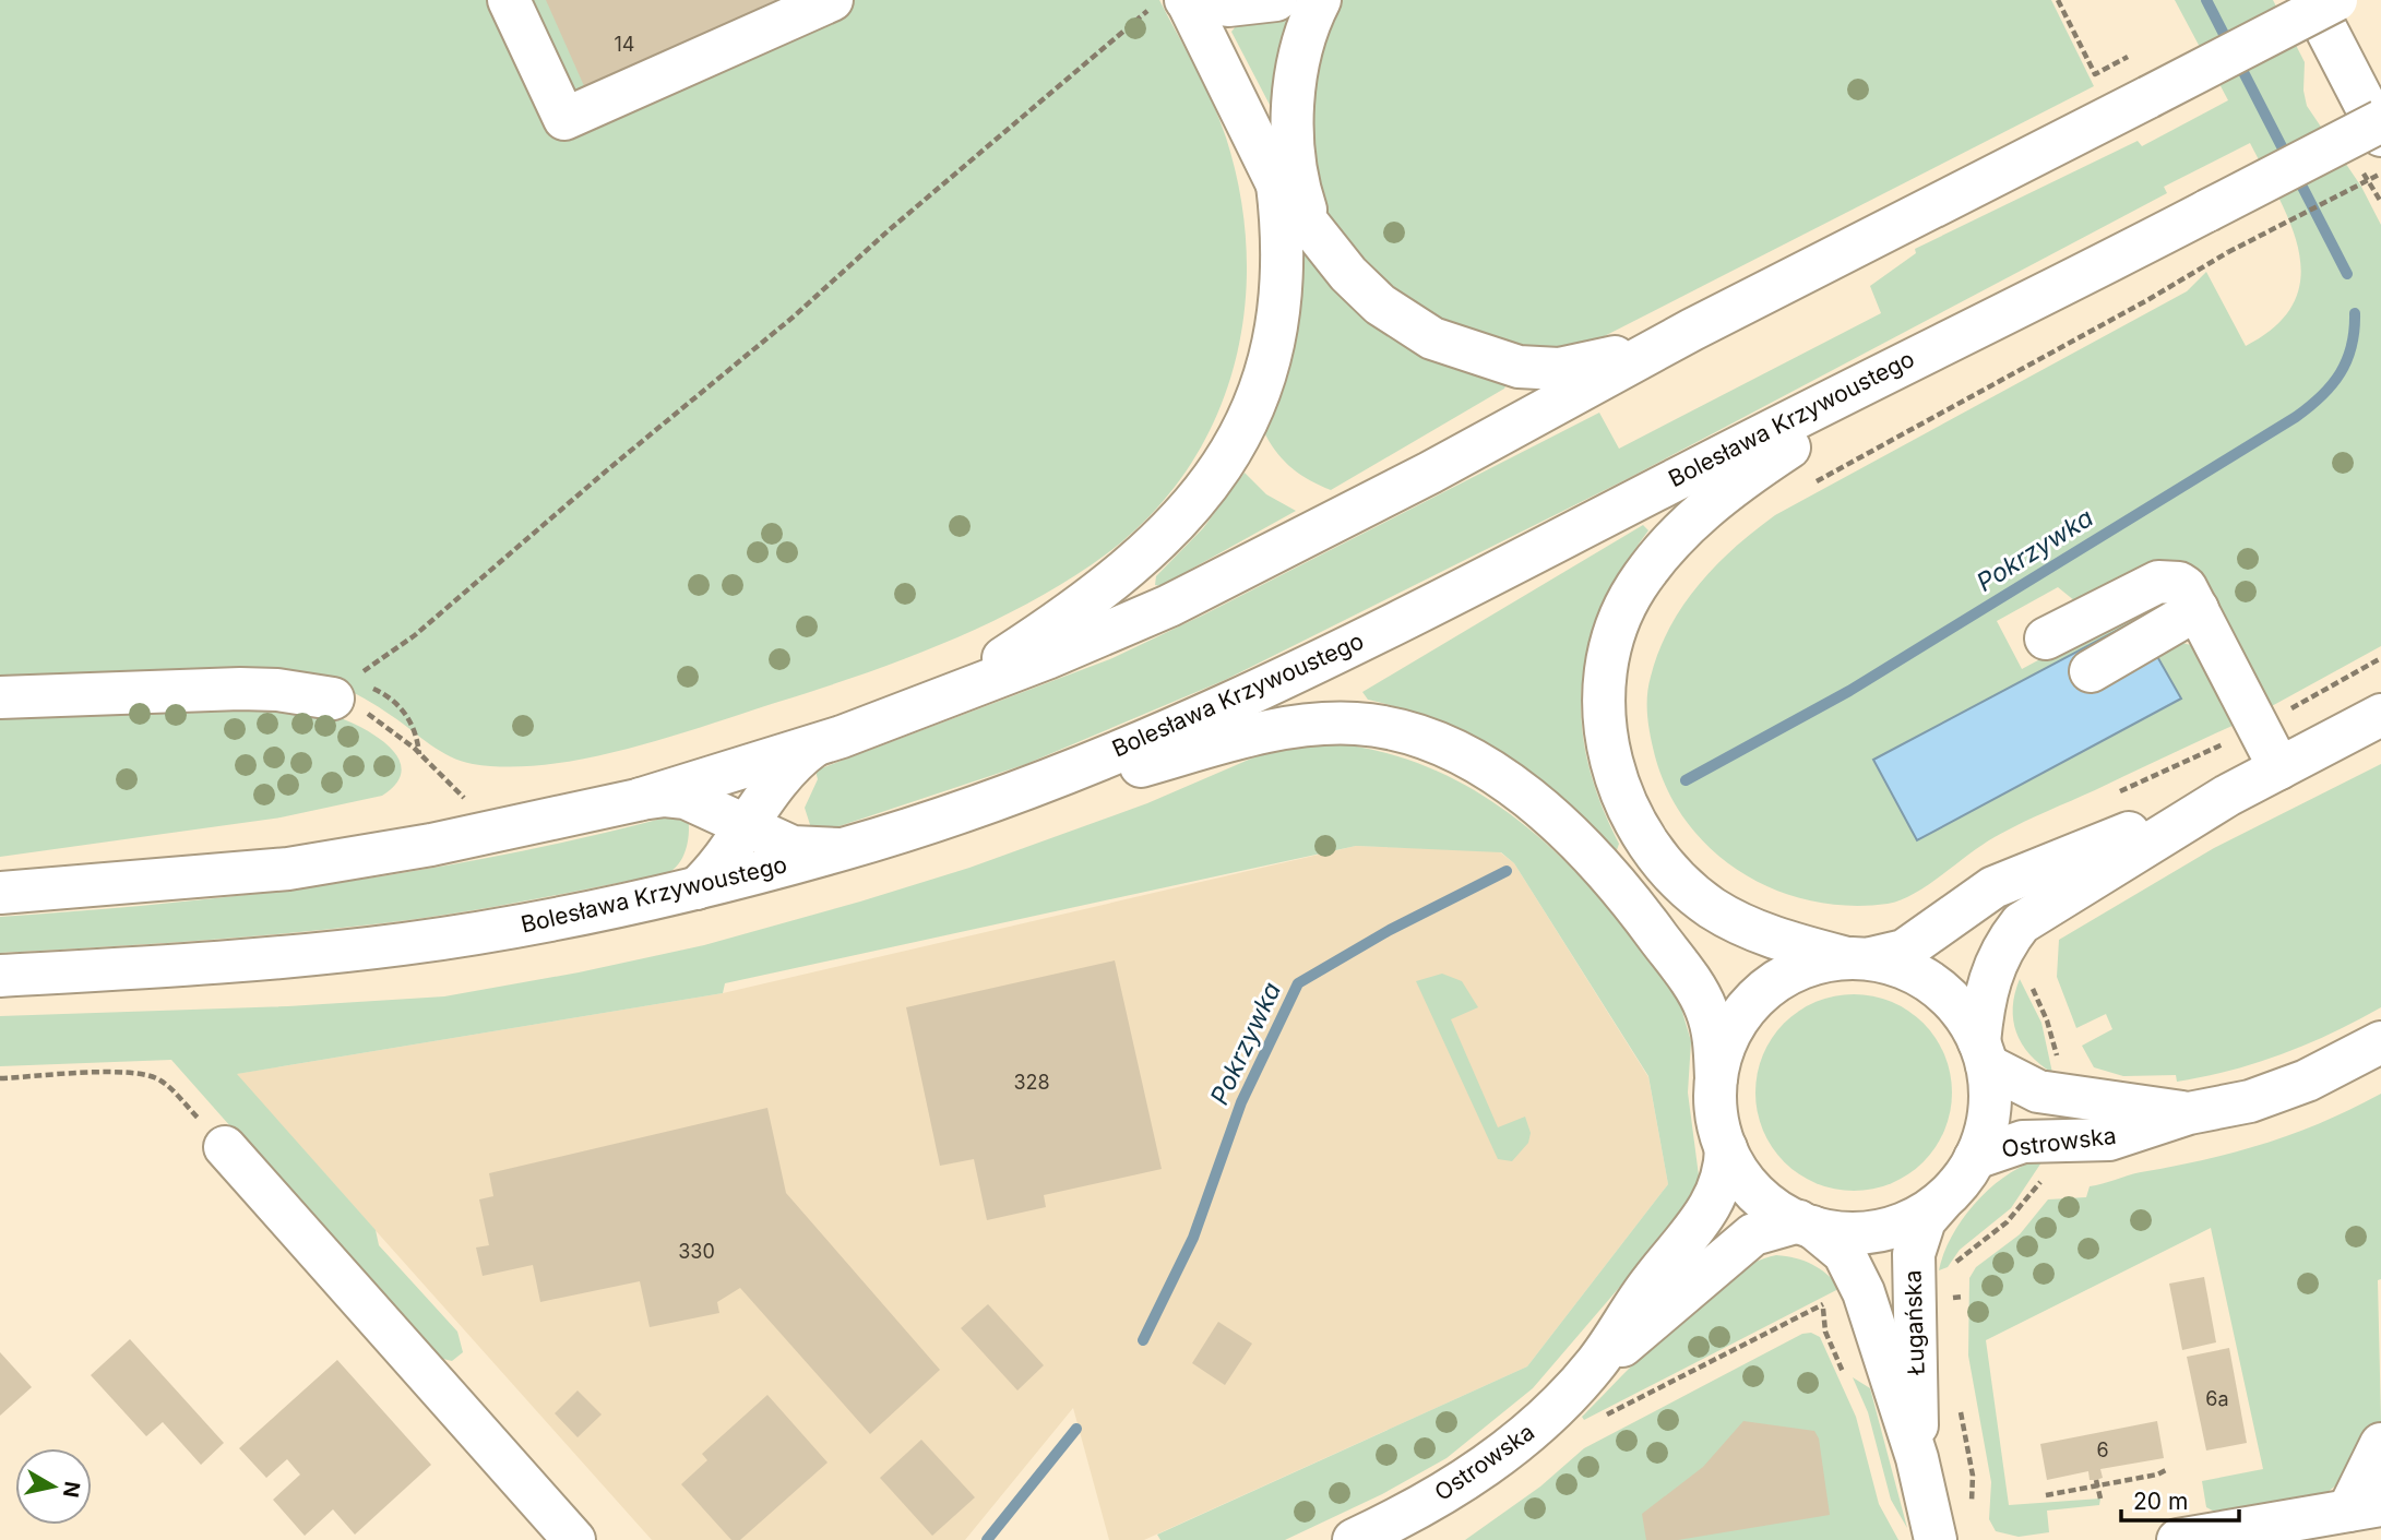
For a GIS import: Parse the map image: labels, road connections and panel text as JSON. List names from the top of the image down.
{
  "streets": {
    "main road": ["Bolesława Krzywoustego", "Ostrowska", "Ługańska"]
  },
  "crossings": [
    ["Ostrowska", "Ługańska"]
  ],
  "water": ["Pokrzywka"],
  "house_numbers": [
    "14",
    "328",
    "330",
    "6a",
    "6"
  ],
  "scale_bar": "20 m",
  "north": "right"
}
